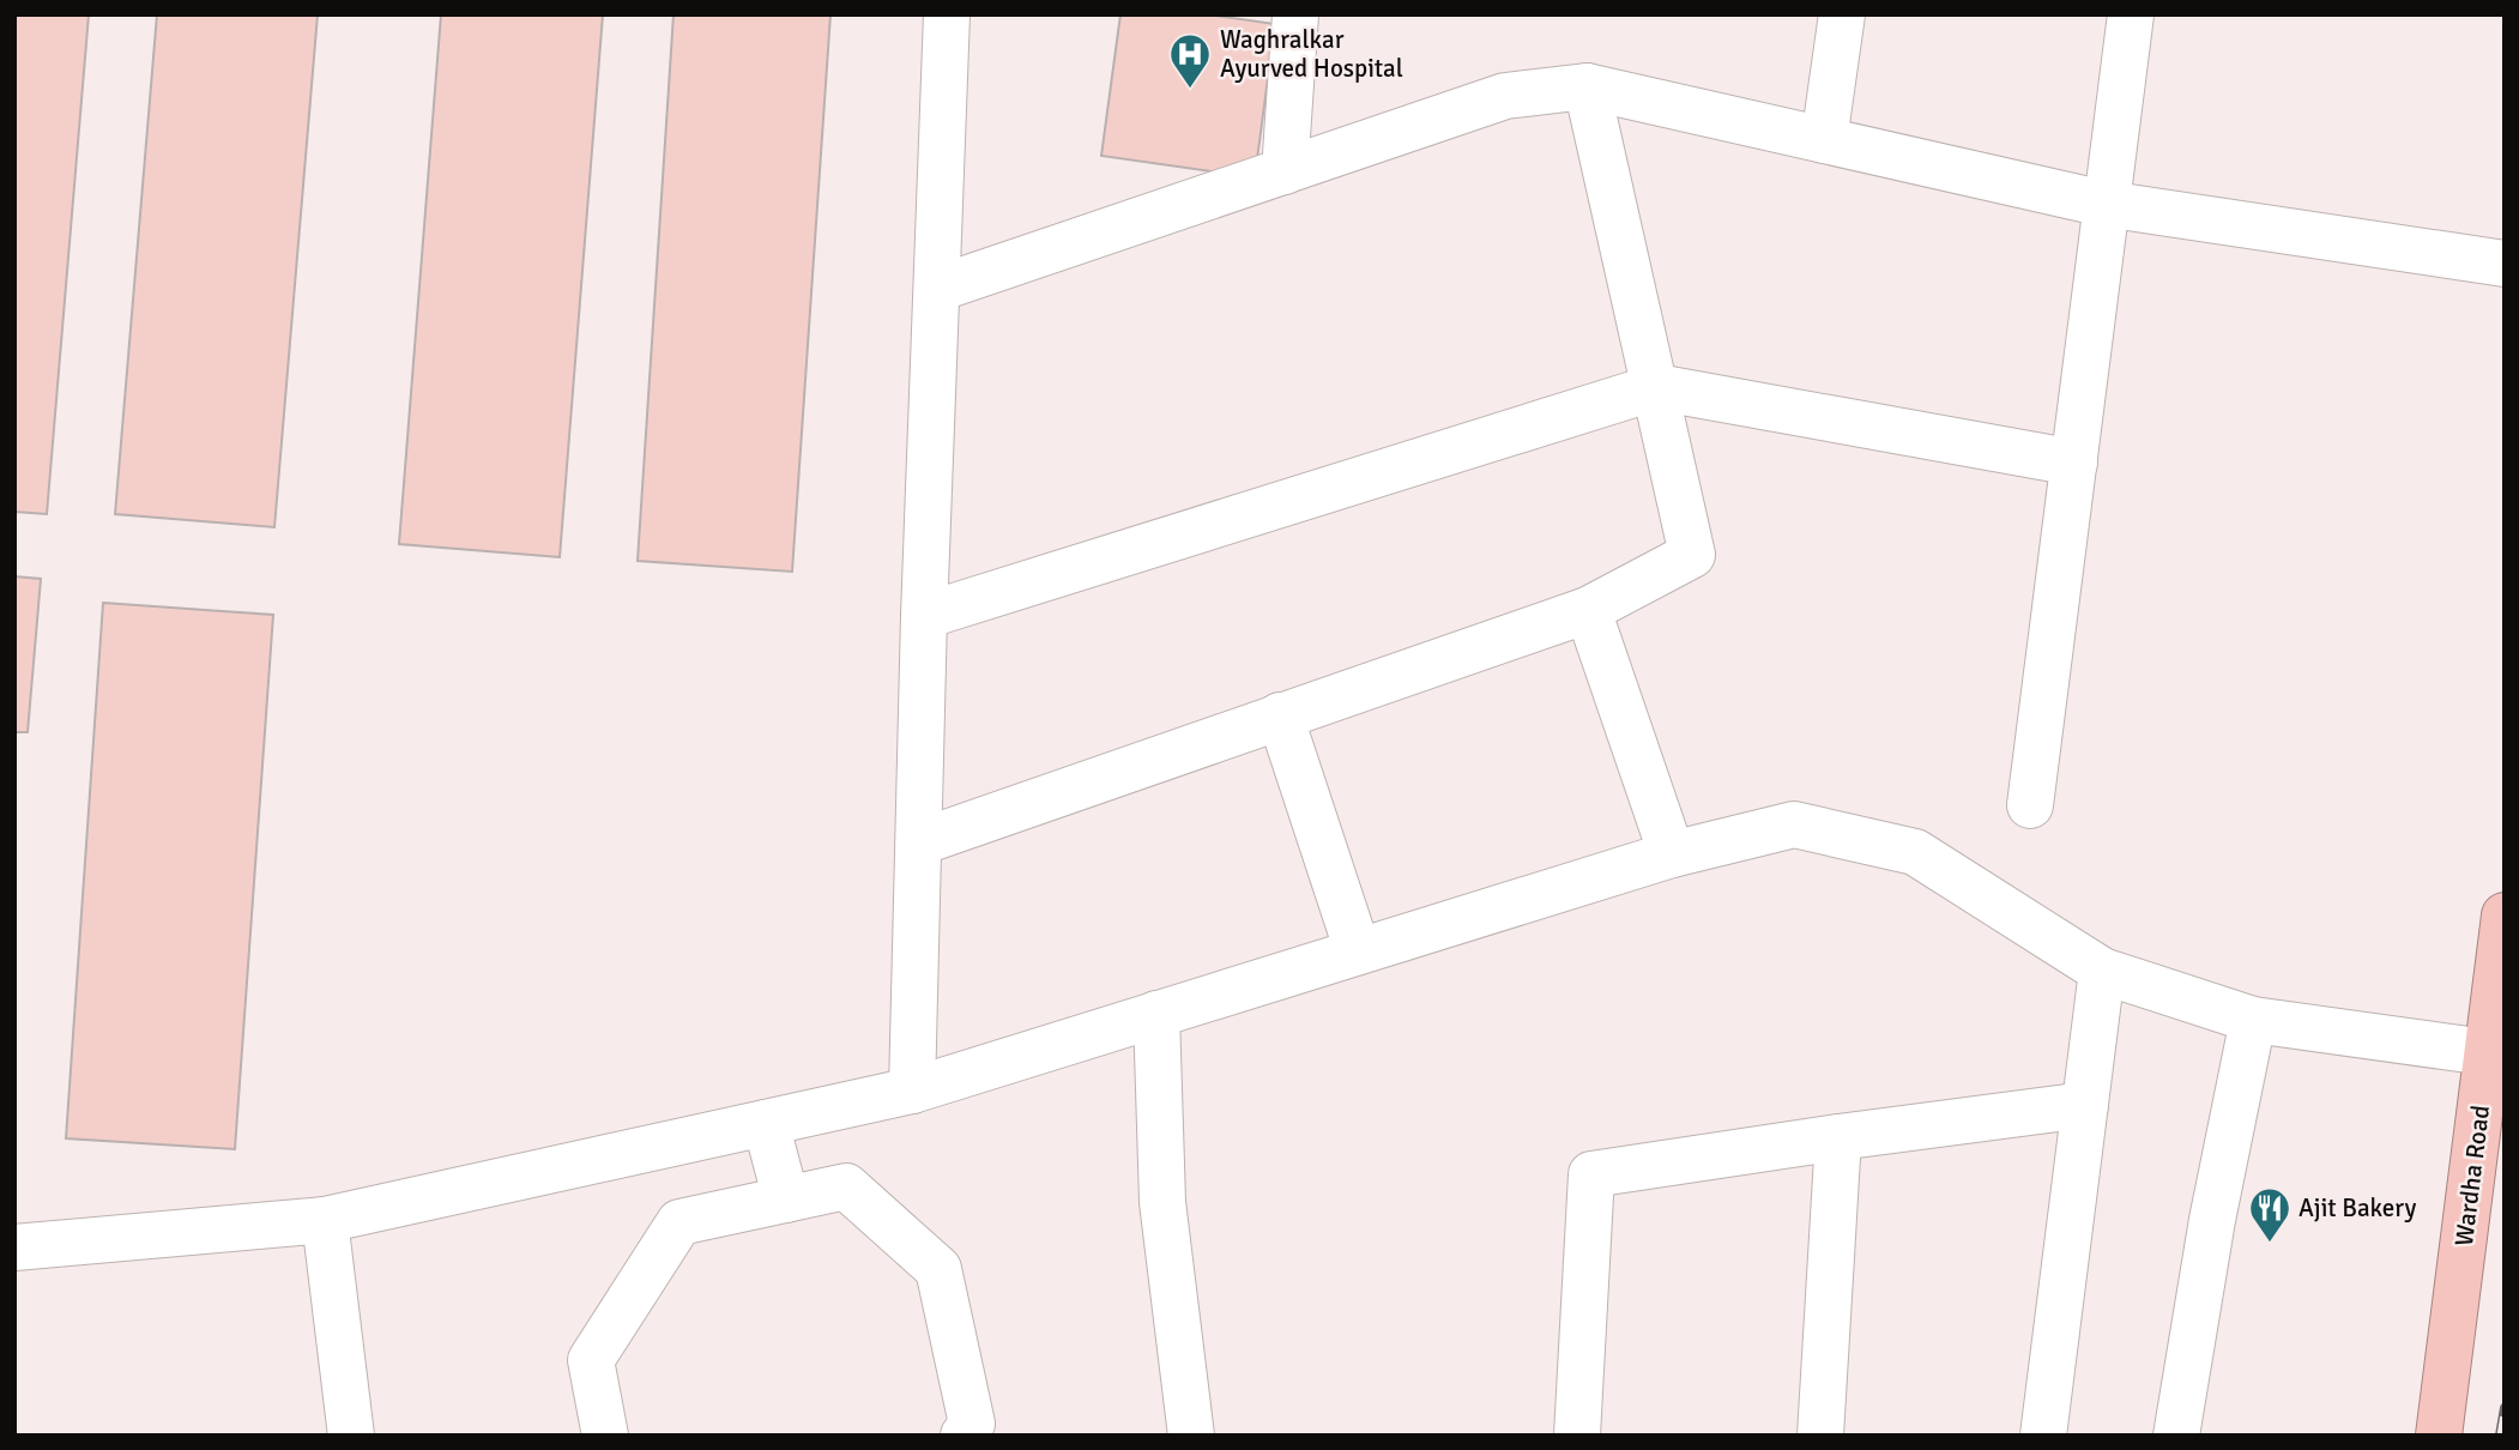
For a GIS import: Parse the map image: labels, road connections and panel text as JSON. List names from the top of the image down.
{
  "streets": {
    "highway": ["Wardha Road"]
  },
  "places": {
    "hospital": ["Waghralkar Ayurved Hospital"],
    "restaurant": ["Ajit Bakery"]
  }
}
